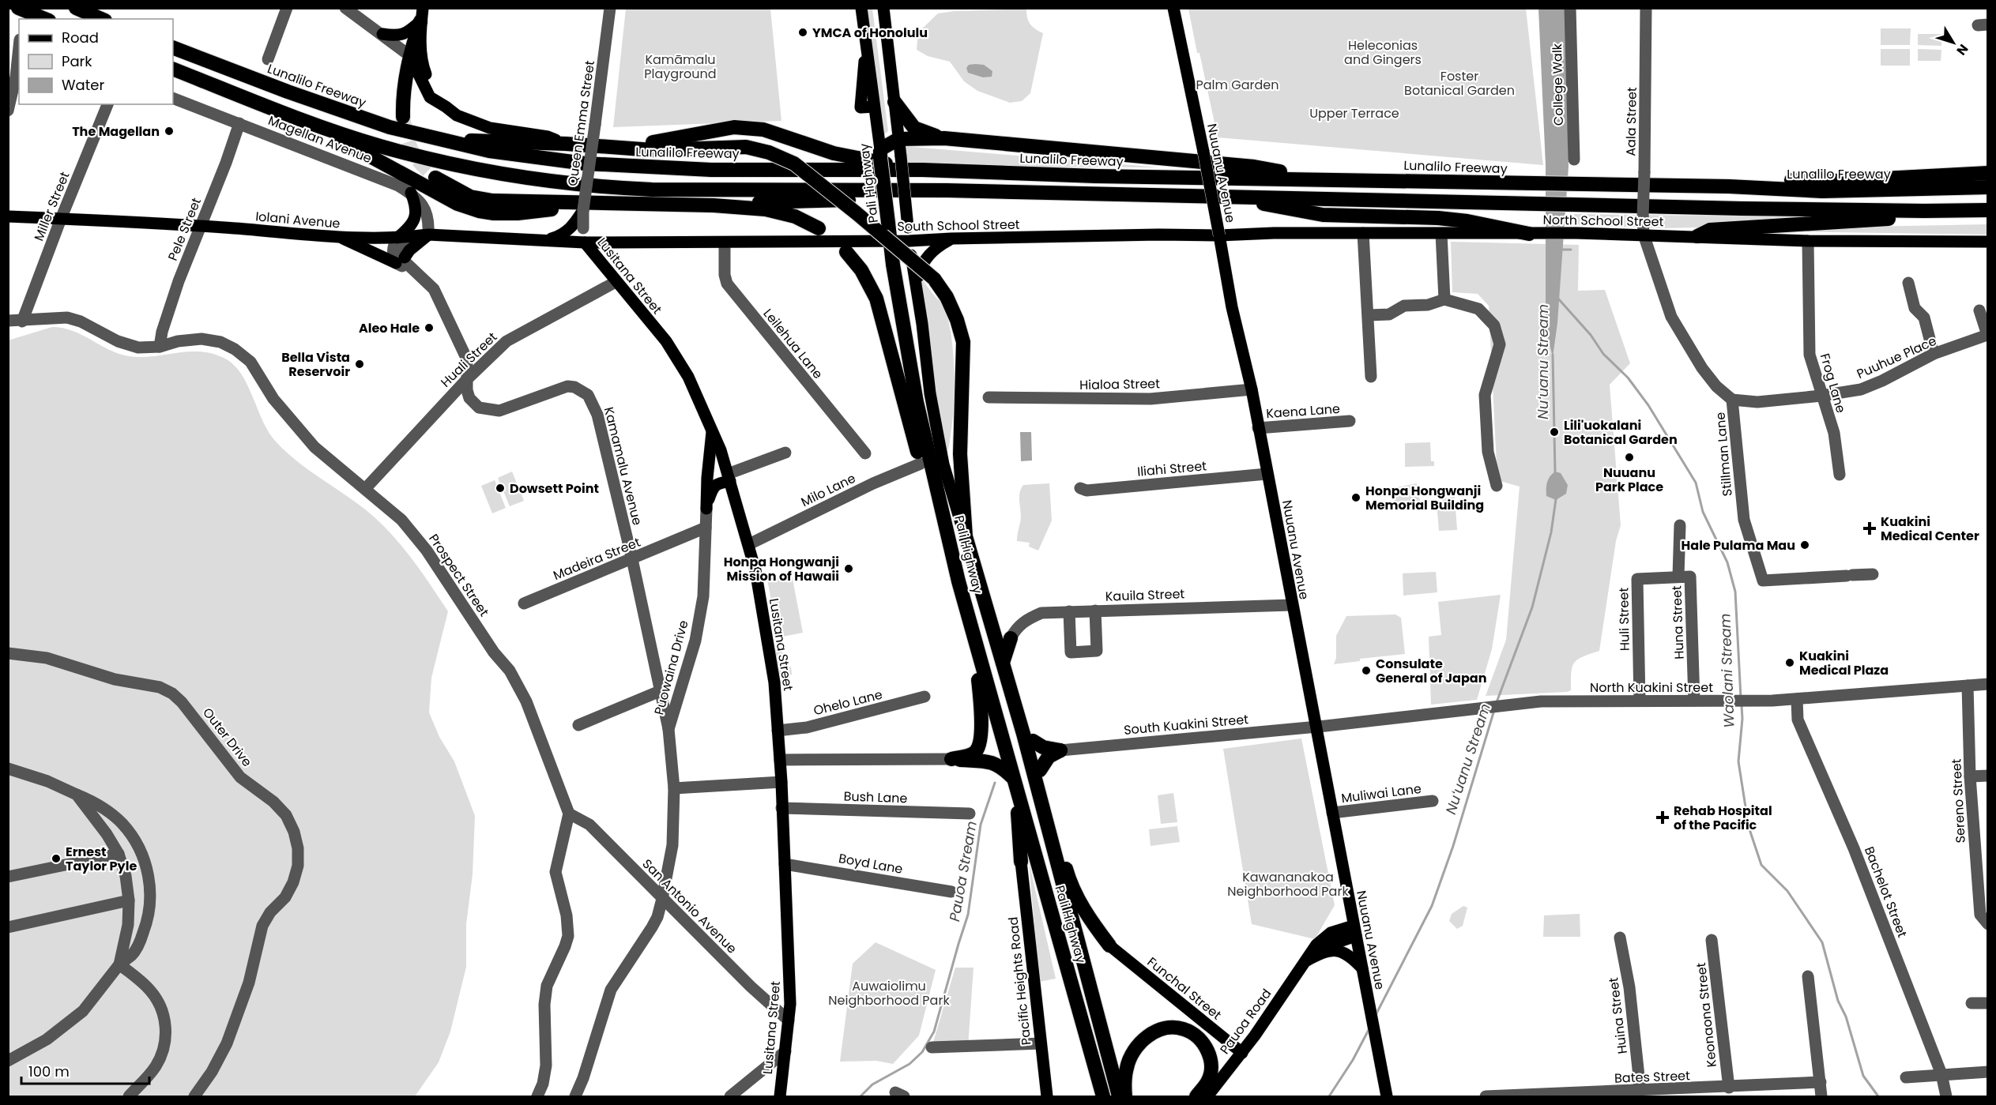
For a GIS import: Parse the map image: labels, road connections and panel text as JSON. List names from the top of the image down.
{
  "streets": {
    "highway": ["Lunalilo Freeway", "Pali Highway"],
    "main road": [
      "Nuuanu Avenue",
      "Iolani Avenue",
      "North School Street",
      "South School Street",
      "Lusitana Street",
      "Pacific Heights Road",
      "Funchal Street",
      "Pauoa Road"
    ],
    "street": [
      "College Walk",
      "Aala Street",
      "Queen Emma Street",
      "Magellan Avenue",
      "Miller Street",
      "Pele Street",
      "Leilehua Lane",
      "Puuhue Place",
      "Huali Street",
      "Frog Lane",
      "Hialoa Street",
      "Kaena Lane",
      "Stillman Lane",
      "Kamamalu Avenue",
      "Iliahi Street",
      "Milo Lane",
      "Madeira Street",
      "Prospect Street",
      "Kauila Street",
      "Huli Street",
      "Huna Street",
      "Puowaina Drive",
      "North Kuakini Street",
      "Ohelo Lane",
      "South Kuakini Street",
      "Outer Drive",
      "Muliwai Lane",
      "Bush Lane",
      "Sereno Street",
      "Boyd Lane",
      "Bachelot Street",
      "San Antonio Avenue",
      "Keonaona Street",
      "Huina Street",
      "Bates Street"
    ]
  },
  "crossings": [
    ["Aala Street", "North School Street"],
    ["Aala Street", "Stillman Lane"],
    ["Queen Emma Street", "Iolani Avenue"],
    ["Queen Emma Street", "South School Street"],
    ["Queen Emma Street", "Lusitana Street"],
    ["Magellan Avenue", "Iolani Avenue"],
    ["Magellan Avenue", "Pele Street"],
    ["Nuuanu Avenue", "North School Street"],
    ["Nuuanu Avenue", "South School Street"],
    ["Nuuanu Avenue", "Hialoa Street"],
    ["Nuuanu Avenue", "Kaena Lane"],
    ["Nuuanu Avenue", "Iliahi Street"],
    ["Nuuanu Avenue", "Kauila Street"],
    ["Nuuanu Avenue", "North Kuakini Street"],
    ["Nuuanu Avenue", "South Kuakini Street"],
    ["Nuuanu Avenue", "Muliwai Lane"],
    ["Nuuanu Avenue", "Pauoa Road"],
    ["Pali Highway", "South School Street"],
    ["Miller Street", "Iolani Avenue"],
    ["Miller Street", "Prospect Street"],
    ["Iolani Avenue", "South School Street"],
    ["Iolani Avenue", "Pele Street"],
    ["Iolani Avenue", "Lusitana Street"],
    ["North School Street", "South School Street"],
    ["North School Street", "Frog Lane"],
    ["North School Street", "Stillman Lane"],
    ["South School Street", "Lusitana Street"],
    ["South School Street", "Leilehua Lane"],
    ["Pele Street", "Prospect Street"],
    ["Lusitana Street", "Huali Street"],
    ["Lusitana Street", "Milo Lane"],
    ["Lusitana Street", "Ohelo Lane"],
    ["Lusitana Street", "Bush Lane"],
    ["Lusitana Street", "Boyd Lane"],
    ["Lusitana Street", "San Antonio Avenue"],
    ["Puuhue Place", "Frog Lane"],
    ["Puuhue Place", "Stillman Lane"],
    ["Huali Street", "Kamamalu Avenue"],
    ["Huali Street", "Prospect Street"],
    ["Kamamalu Avenue", "Madeira Street"],
    ["Kamamalu Avenue", "Puowaina Drive"],
    ["Madeira Street", "Puowaina Drive"],
    ["Prospect Street", "San Antonio Avenue"],
    ["Huli Street", "Huna Street"],
    ["Huli Street", "North Kuakini Street"],
    ["Huna Street", "North Kuakini Street"],
    ["Puowaina Drive", "San Antonio Avenue"],
    ["North Kuakini Street", "South Kuakini Street"],
    ["North Kuakini Street", "Sereno Street"],
    ["North Kuakini Street", "Bachelot Street"],
    ["Funchal Street", "Pauoa Road"],
    ["Keonaona Street", "Bates Street"],
    ["Huina Street", "Bates Street"]
  ],
  "water": ["Nuʻuanu Stream", "Waolani Stream", "Pauoa Stream"],
  "parks": [
    "Heleconias and Gingers",
    "Kamāmalu Playground",
    "Foster Botanical Garden",
    "Palm Garden",
    "Upper Terrace",
    "Kawananakoa Neighborhood Park",
    "Auwaiolimu Neighborhood Park"
  ],
  "places": {
    "other": [
      "YMCA of Honolulu",
      "The Magellan",
      "Aleo Hale",
      "Bella Vista Reservoir",
      "Lili'uokalani Botanical Garden",
      "Nuuanu Park Place",
      "Dowsett Point",
      "Honpa Hongwanji Memorial Building",
      "Hale Pulama Mau",
      "Honpa Hongwanji Mission of Hawaii",
      "Kuakini Medical Plaza",
      "Consulate General of Japan",
      "Ernest Taylor Pyle"
    ],
    "health": ["Kuakini Medical Center", "Rehab Hospital of the Pacific"]
  },
  "legend": ["Road", "Park", "Water"],
  "scale_bar": "100 m",
  "north": "bottom right"
}
